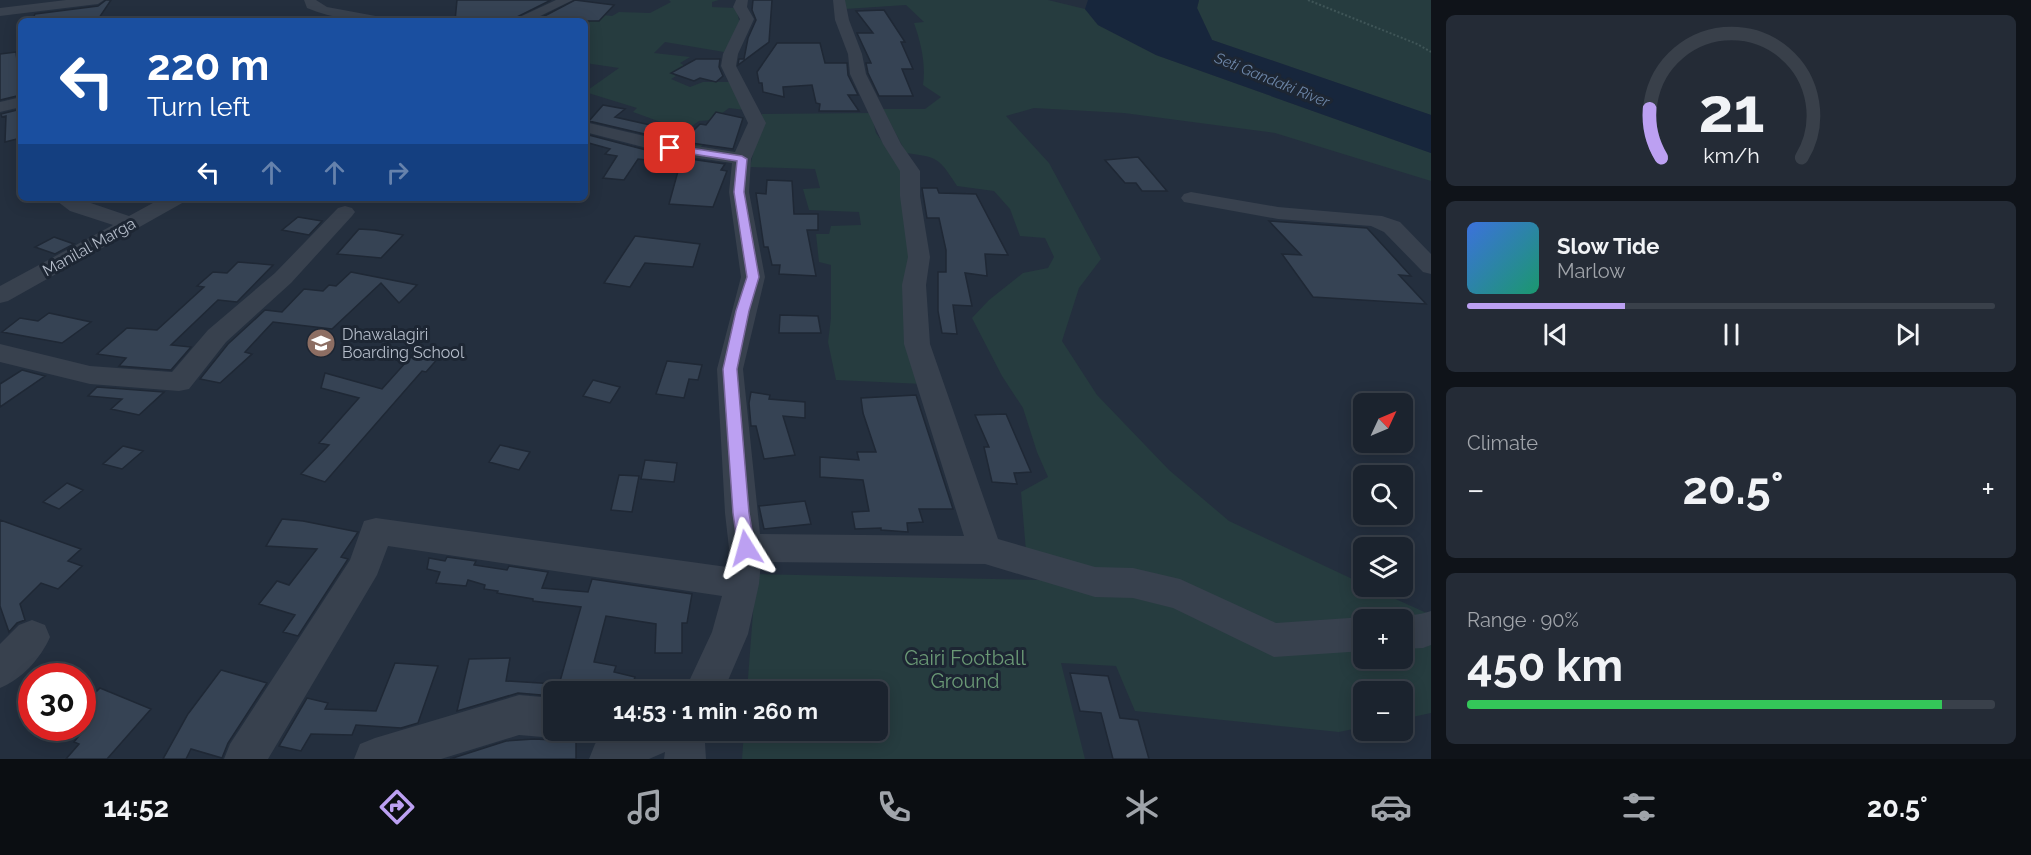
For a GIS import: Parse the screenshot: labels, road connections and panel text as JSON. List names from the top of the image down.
{
  "streets": {
    "street": ["Manilal Marga"]
  },
  "water": ["Seti Gandaki River"],
  "parks": ["Gairi Football Ground"],
  "places": {
    "school or university": ["Dhawalagiri Boarding School"]
  },
  "north": "top right",
  "page": {
    "turn": ["220 m", "Turn left"],
    "song": ["Slow Tide", "Marlow"],
    "tile": [
      "Climate",
      ["Range · 90%", "450 km"]
    ],
    "map_buttons": ["+", "−"],
    "heat": ["−", "20.5°", "+"],
    "limit": "30",
    "trip": "14:53 · 1 min · 260 m",
    "tabs": ["14:52", "20.5°"],
    "gauge": ["21", "km/h"]
  }
}
